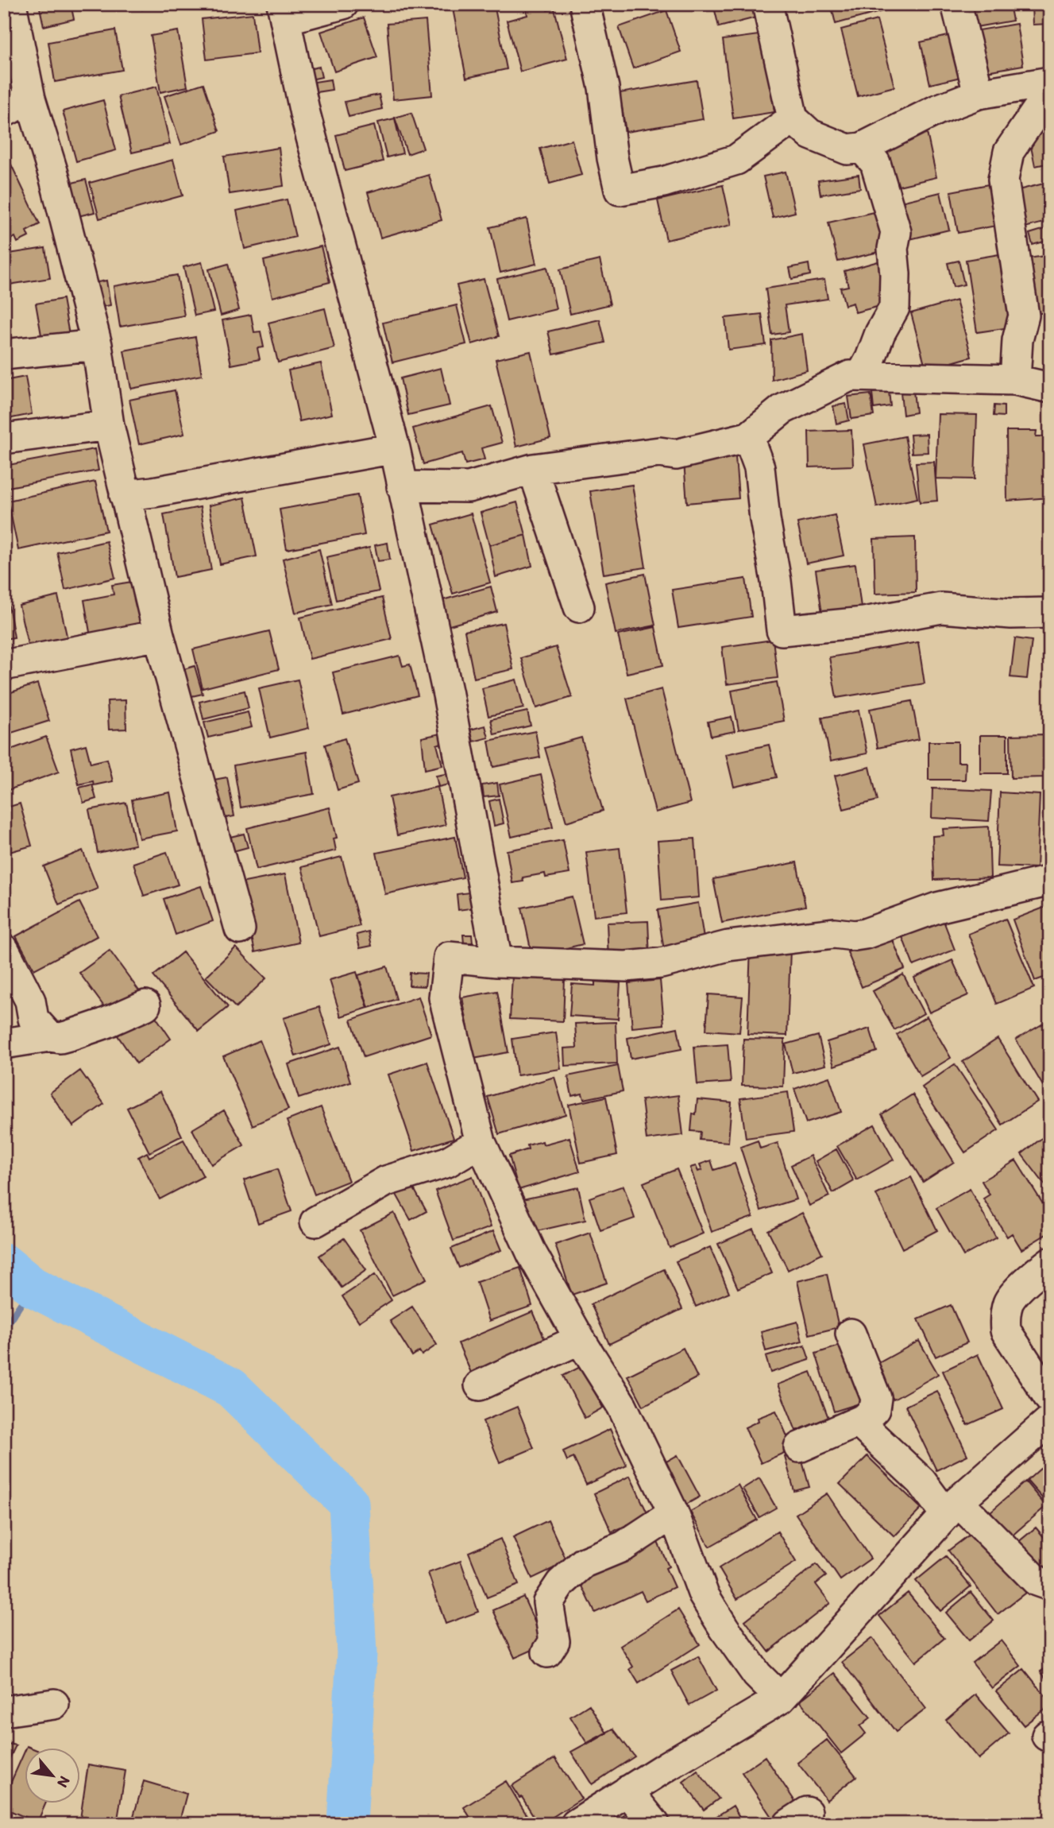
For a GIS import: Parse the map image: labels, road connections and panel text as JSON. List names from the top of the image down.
{
  "north": "bottom right"
}
